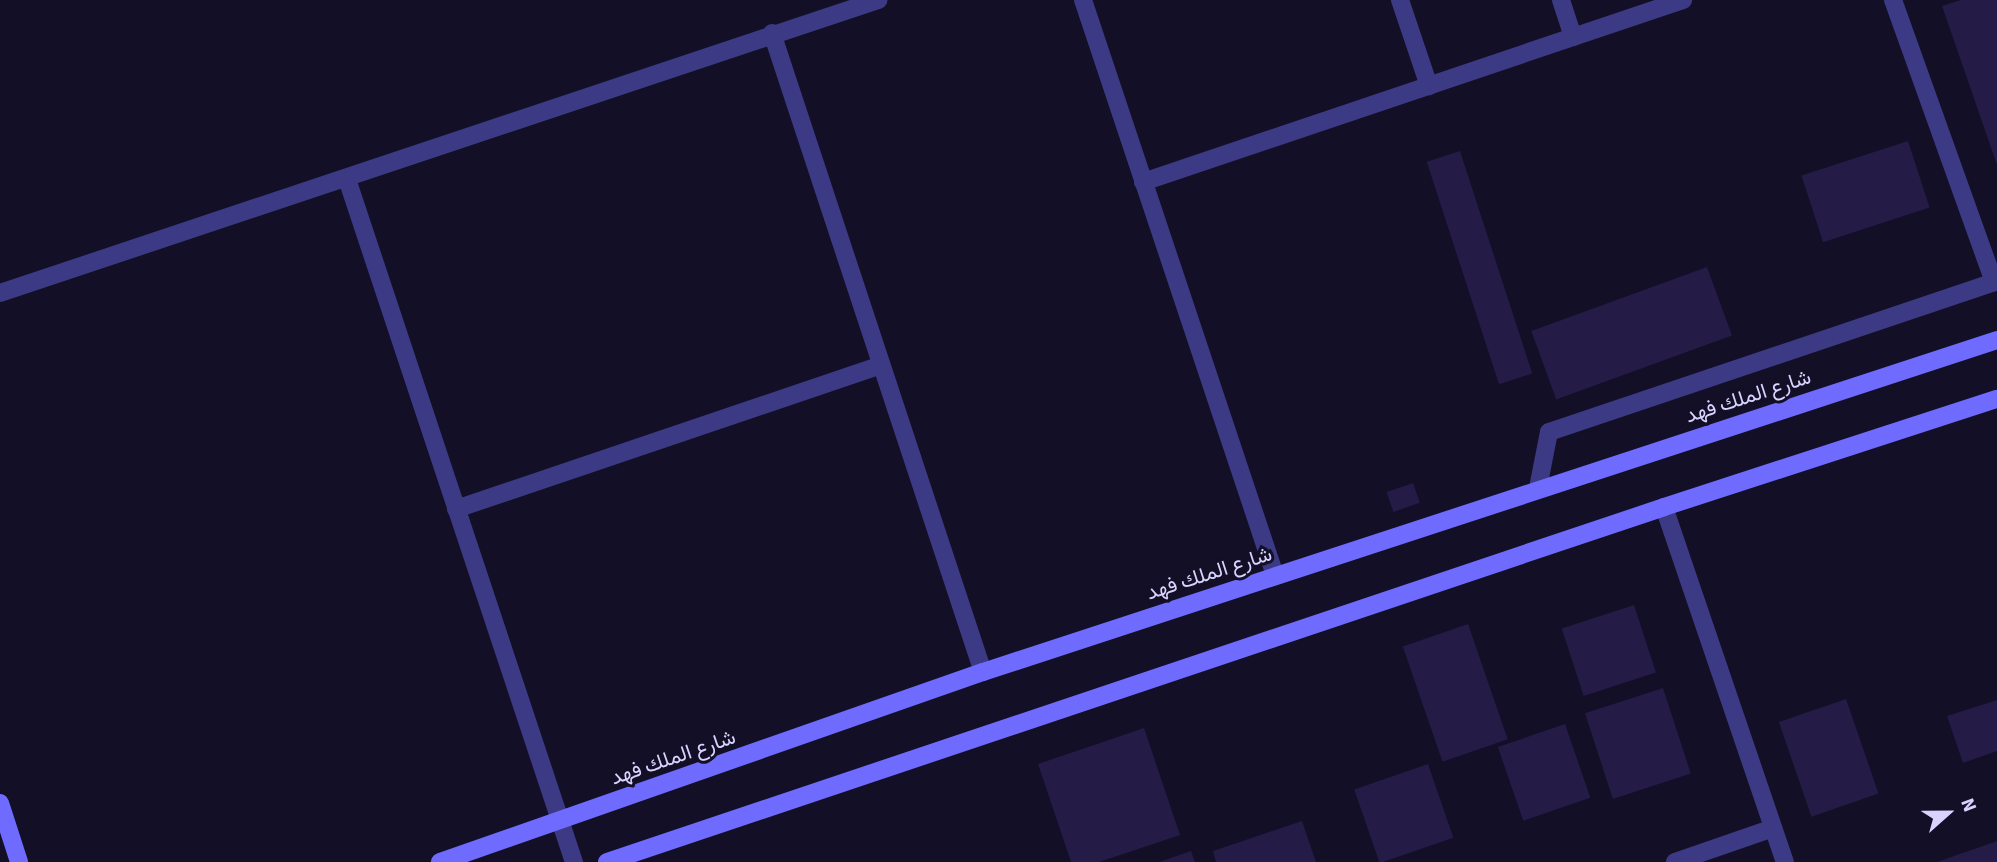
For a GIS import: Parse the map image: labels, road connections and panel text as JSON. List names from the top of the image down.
{
  "streets": {
    "street": ["شارع الملك فهد"]
  },
  "north": "right"
}
